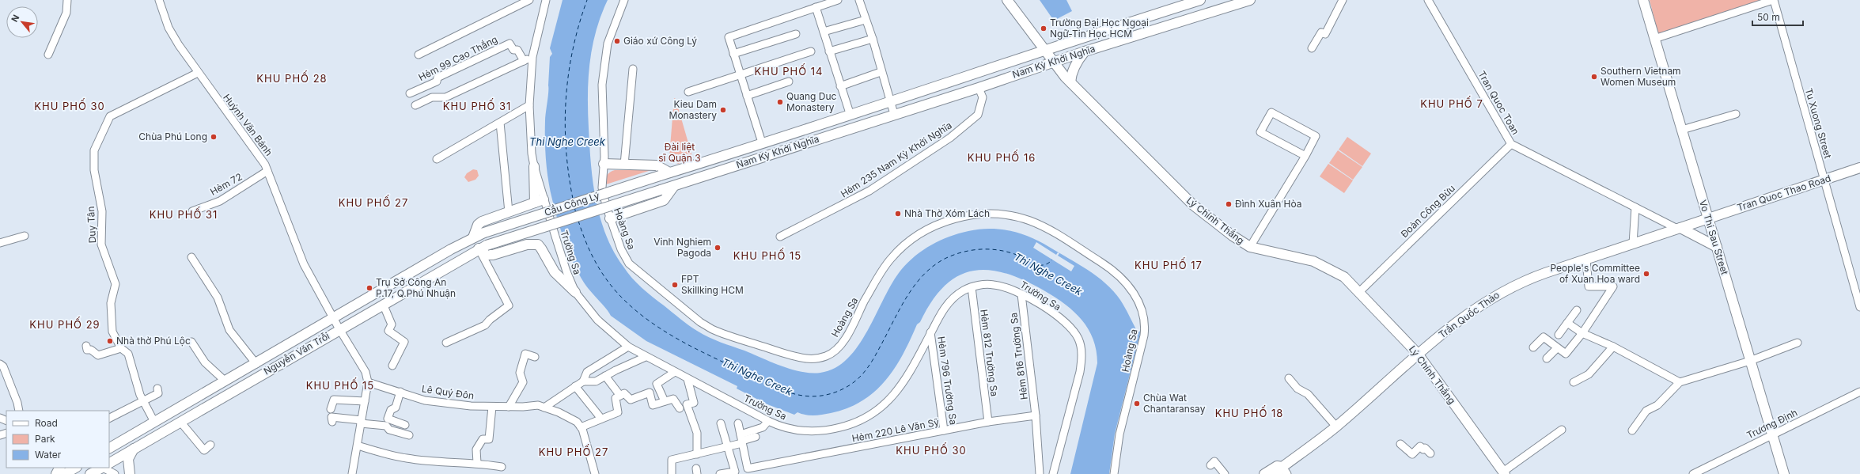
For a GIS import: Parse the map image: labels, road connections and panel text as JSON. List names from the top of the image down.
{
  "streets": {
    "main road": [
      "Nam Kỳ Khởi Nghĩa",
      "Tran Quoc Thao Road",
      "Cầu Công Lý",
      "Lý Chính Thắng",
      "Vo Thi Sau Street",
      "Trần Quốc Thảo",
      "Nguyễn Văn Trỗi"
    ],
    "street": [
      "Hẻm 99 Cao Thắng",
      "Tran Quoc Toan",
      "Tu Xuong Street",
      "Huỳnh Văn Bánh",
      "Hẻm 235 Nam Kỳ Khởi Nghĩa",
      "Hẻm 72",
      "Đoàn Công Bửu",
      "Duy Tân",
      "Hoàng Sa",
      "Trường Sa",
      "Hẻm 812 Trường Sa",
      "Hẻm 816 Trường Sa",
      "Hẻm 796 Trường Sa",
      "Lê Quý Ðôn",
      "Trương Định",
      "Hẻm 220 Lê Văn Sỹ"
    ]
  },
  "crossings": [
    ["Nam Kỳ Khởi Nghĩa", "Hẻm 235 Nam Kỳ Khởi Nghĩa"],
    ["Nam Kỳ Khởi Nghĩa", "Cầu Công Lý"],
    ["Nam Kỳ Khởi Nghĩa", "Lý Chính Thắng"],
    ["Tran Quoc Toan", "Đoàn Công Bửu"],
    ["Tran Quoc Toan", "Trần Quốc Thảo"],
    ["Tu Xuong Street", "Tran Quoc Thao Road"],
    ["Huỳnh Văn Bánh", "Hẻm 72"],
    ["Huỳnh Văn Bánh", "Duy Tân"],
    ["Huỳnh Văn Bánh", "Nguyễn Văn Trỗi"],
    ["Tran Quoc Thao Road", "Vo Thi Sau Street"],
    ["Tran Quoc Thao Road", "Trần Quốc Thảo"],
    ["Cầu Công Lý", "Nguyễn Văn Trỗi"],
    ["Đoàn Công Bửu", "Lý Chính Thắng"],
    ["Lý Chính Thắng", "Trần Quốc Thảo"],
    ["Duy Tân", "Nguyễn Văn Trỗi"],
    ["Vo Thi Sau Street", "Trần Quốc Thảo"],
    ["Vo Thi Sau Street", "Trương Định"],
    ["Trường Sa", "Hẻm 812 Trường Sa"],
    ["Trường Sa", "Hẻm 816 Trường Sa"],
    ["Trường Sa", "Hẻm 796 Trường Sa"],
    ["Hẻm 812 Trường Sa", "Hẻm 220 Lê Văn Sỹ"],
    ["Hẻm 816 Trường Sa", "Hẻm 220 Lê Văn Sỹ"],
    ["Hẻm 796 Trường Sa", "Hẻm 220 Lê Văn Sỹ"]
  ],
  "districts": [
    "KHU PHỐ 14",
    "KHU PHỐ 28",
    "KHU PHỐ 7",
    "KHU PHỐ 30",
    "KHU PHỐ 31",
    "KHU PHỐ 16",
    "KHU PHỐ 27",
    "KHU PHỐ 31",
    "KHU PHỐ 15",
    "KHU PHỐ 17",
    "KHU PHỐ 29",
    "KHU PHỐ 15",
    "KHU PHỐ 18",
    "KHU PHỐ 30",
    "KHU PHỐ 27"
  ],
  "water": ["Thi Nghe Creek"],
  "parks": ["Đài liệt sĩ Quận 3"],
  "places": [
    "Trường Đại Học Ngoại Ngữ-Tin Học HCM",
    "Giáo xứ Công Lý",
    "Southern Vietnam Women Museum",
    "Quang Duc Monastery",
    "Kieu Dam Monastery",
    "Chùa Phú Long",
    "Đình Xuân Hòa",
    "Nhà Thờ Xóm Lách",
    "Vinh Nghiem Pagoda",
    "People's Committee of Xuan Hoa ward",
    "FPT Skillking HCM",
    "Trụ Sở Công An P.17, Q.Phú Nhuận",
    "Nhà thờ Phú Lộc",
    "Chùa Wat Chantaransay"
  ],
  "legend": ["Road", "Park", "Water"],
  "scale_bar": "50 m",
  "north": "top left"
}
